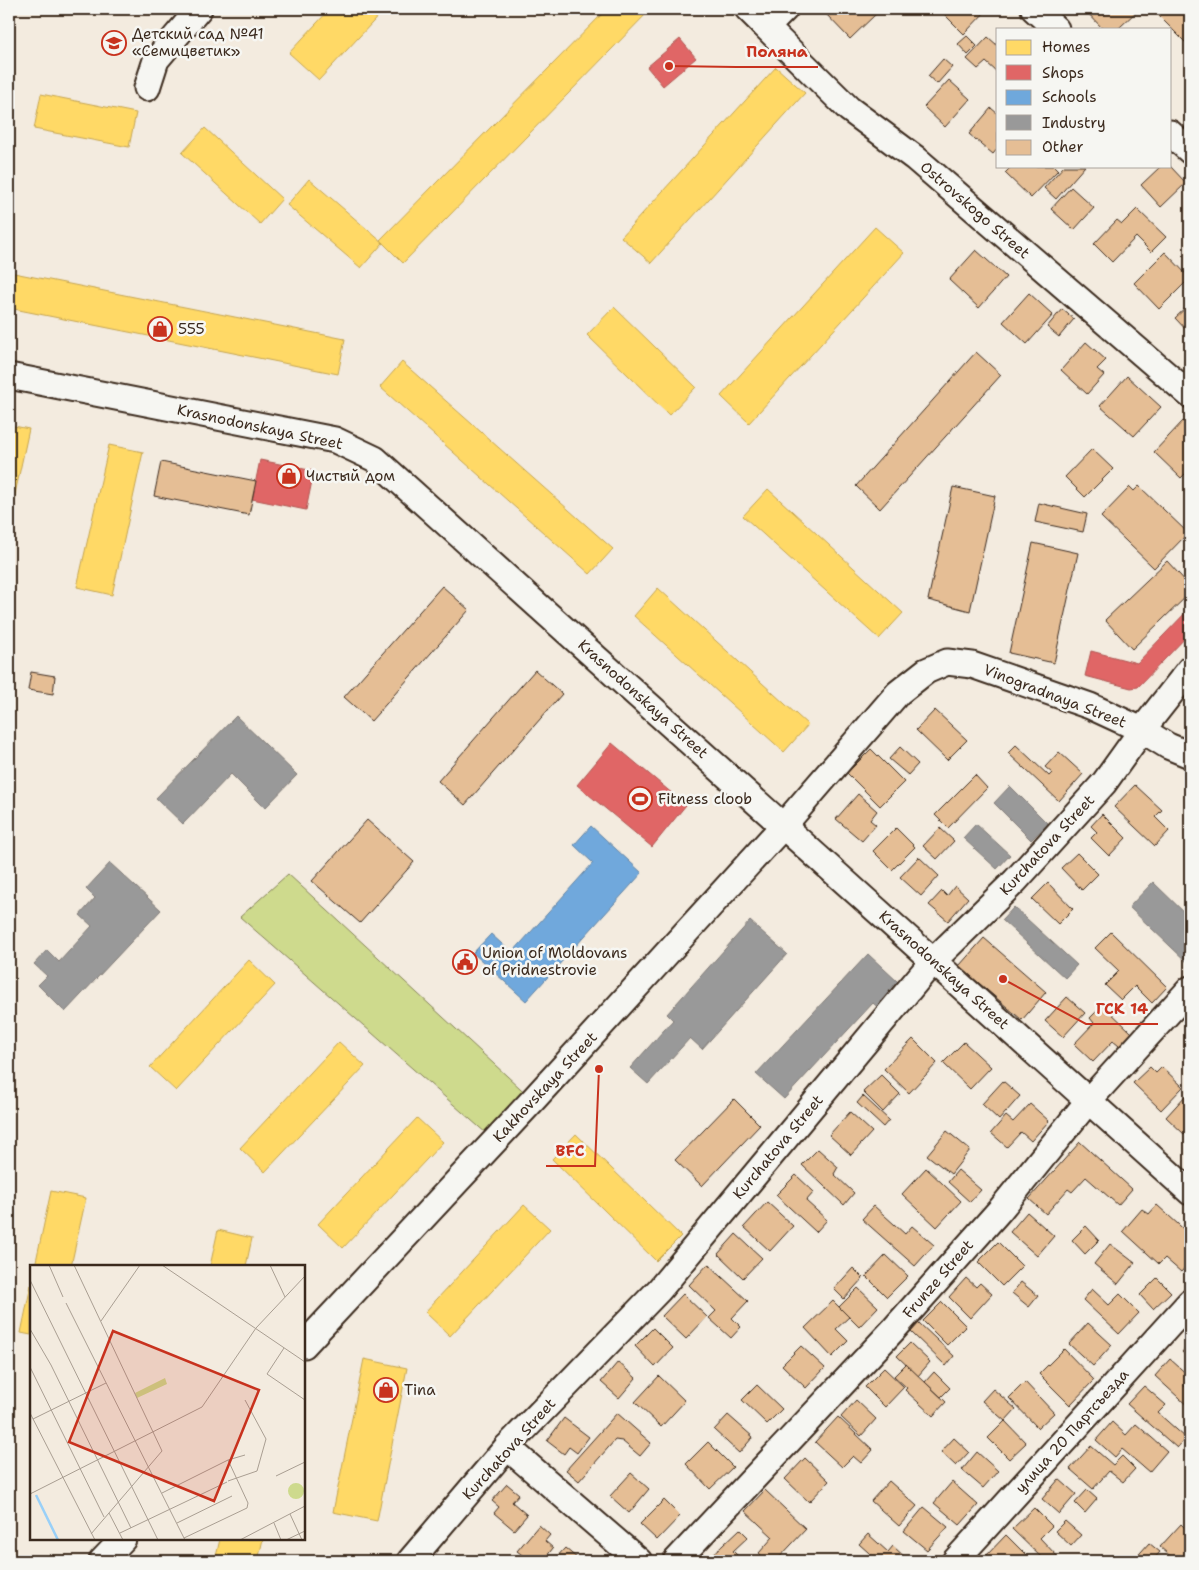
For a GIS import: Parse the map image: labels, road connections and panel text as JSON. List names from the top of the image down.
{
  "streets": {
    "street": [
      "Ostrovskogo Street",
      "Krasnodonskaya Street",
      "Vinogradnaya Street",
      "Kurchatova Street",
      "Kakhovskaya Street",
      "Frunze Street",
      "улица 20 Партсъезда"
    ]
  },
  "crossings": [
    ["Krasnodonskaya Street", "Vinogradnaya Street"],
    ["Krasnodonskaya Street", "Kurchatova Street"],
    ["Krasnodonskaya Street", "Kakhovskaya Street"],
    ["Krasnodonskaya Street", "Frunze Street"],
    ["Vinogradnaya Street", "Kurchatova Street"],
    ["Vinogradnaya Street", "Kakhovskaya Street"]
  ],
  "places": {
    "school or university": ["Детский сад №41 «Семицветик»"],
    "other": ["Поляна", "ГСК 14", "BFC"],
    "shop": ["555", "Чистый дом", "Tina"],
    "sports": ["Fitness cloob"],
    "public building": ["Union of Moldovans of Pridnestrovie"]
  },
  "legend": [
    "Homes",
    "Shops",
    "Schools",
    "Industry",
    "Other"
  ]
}
